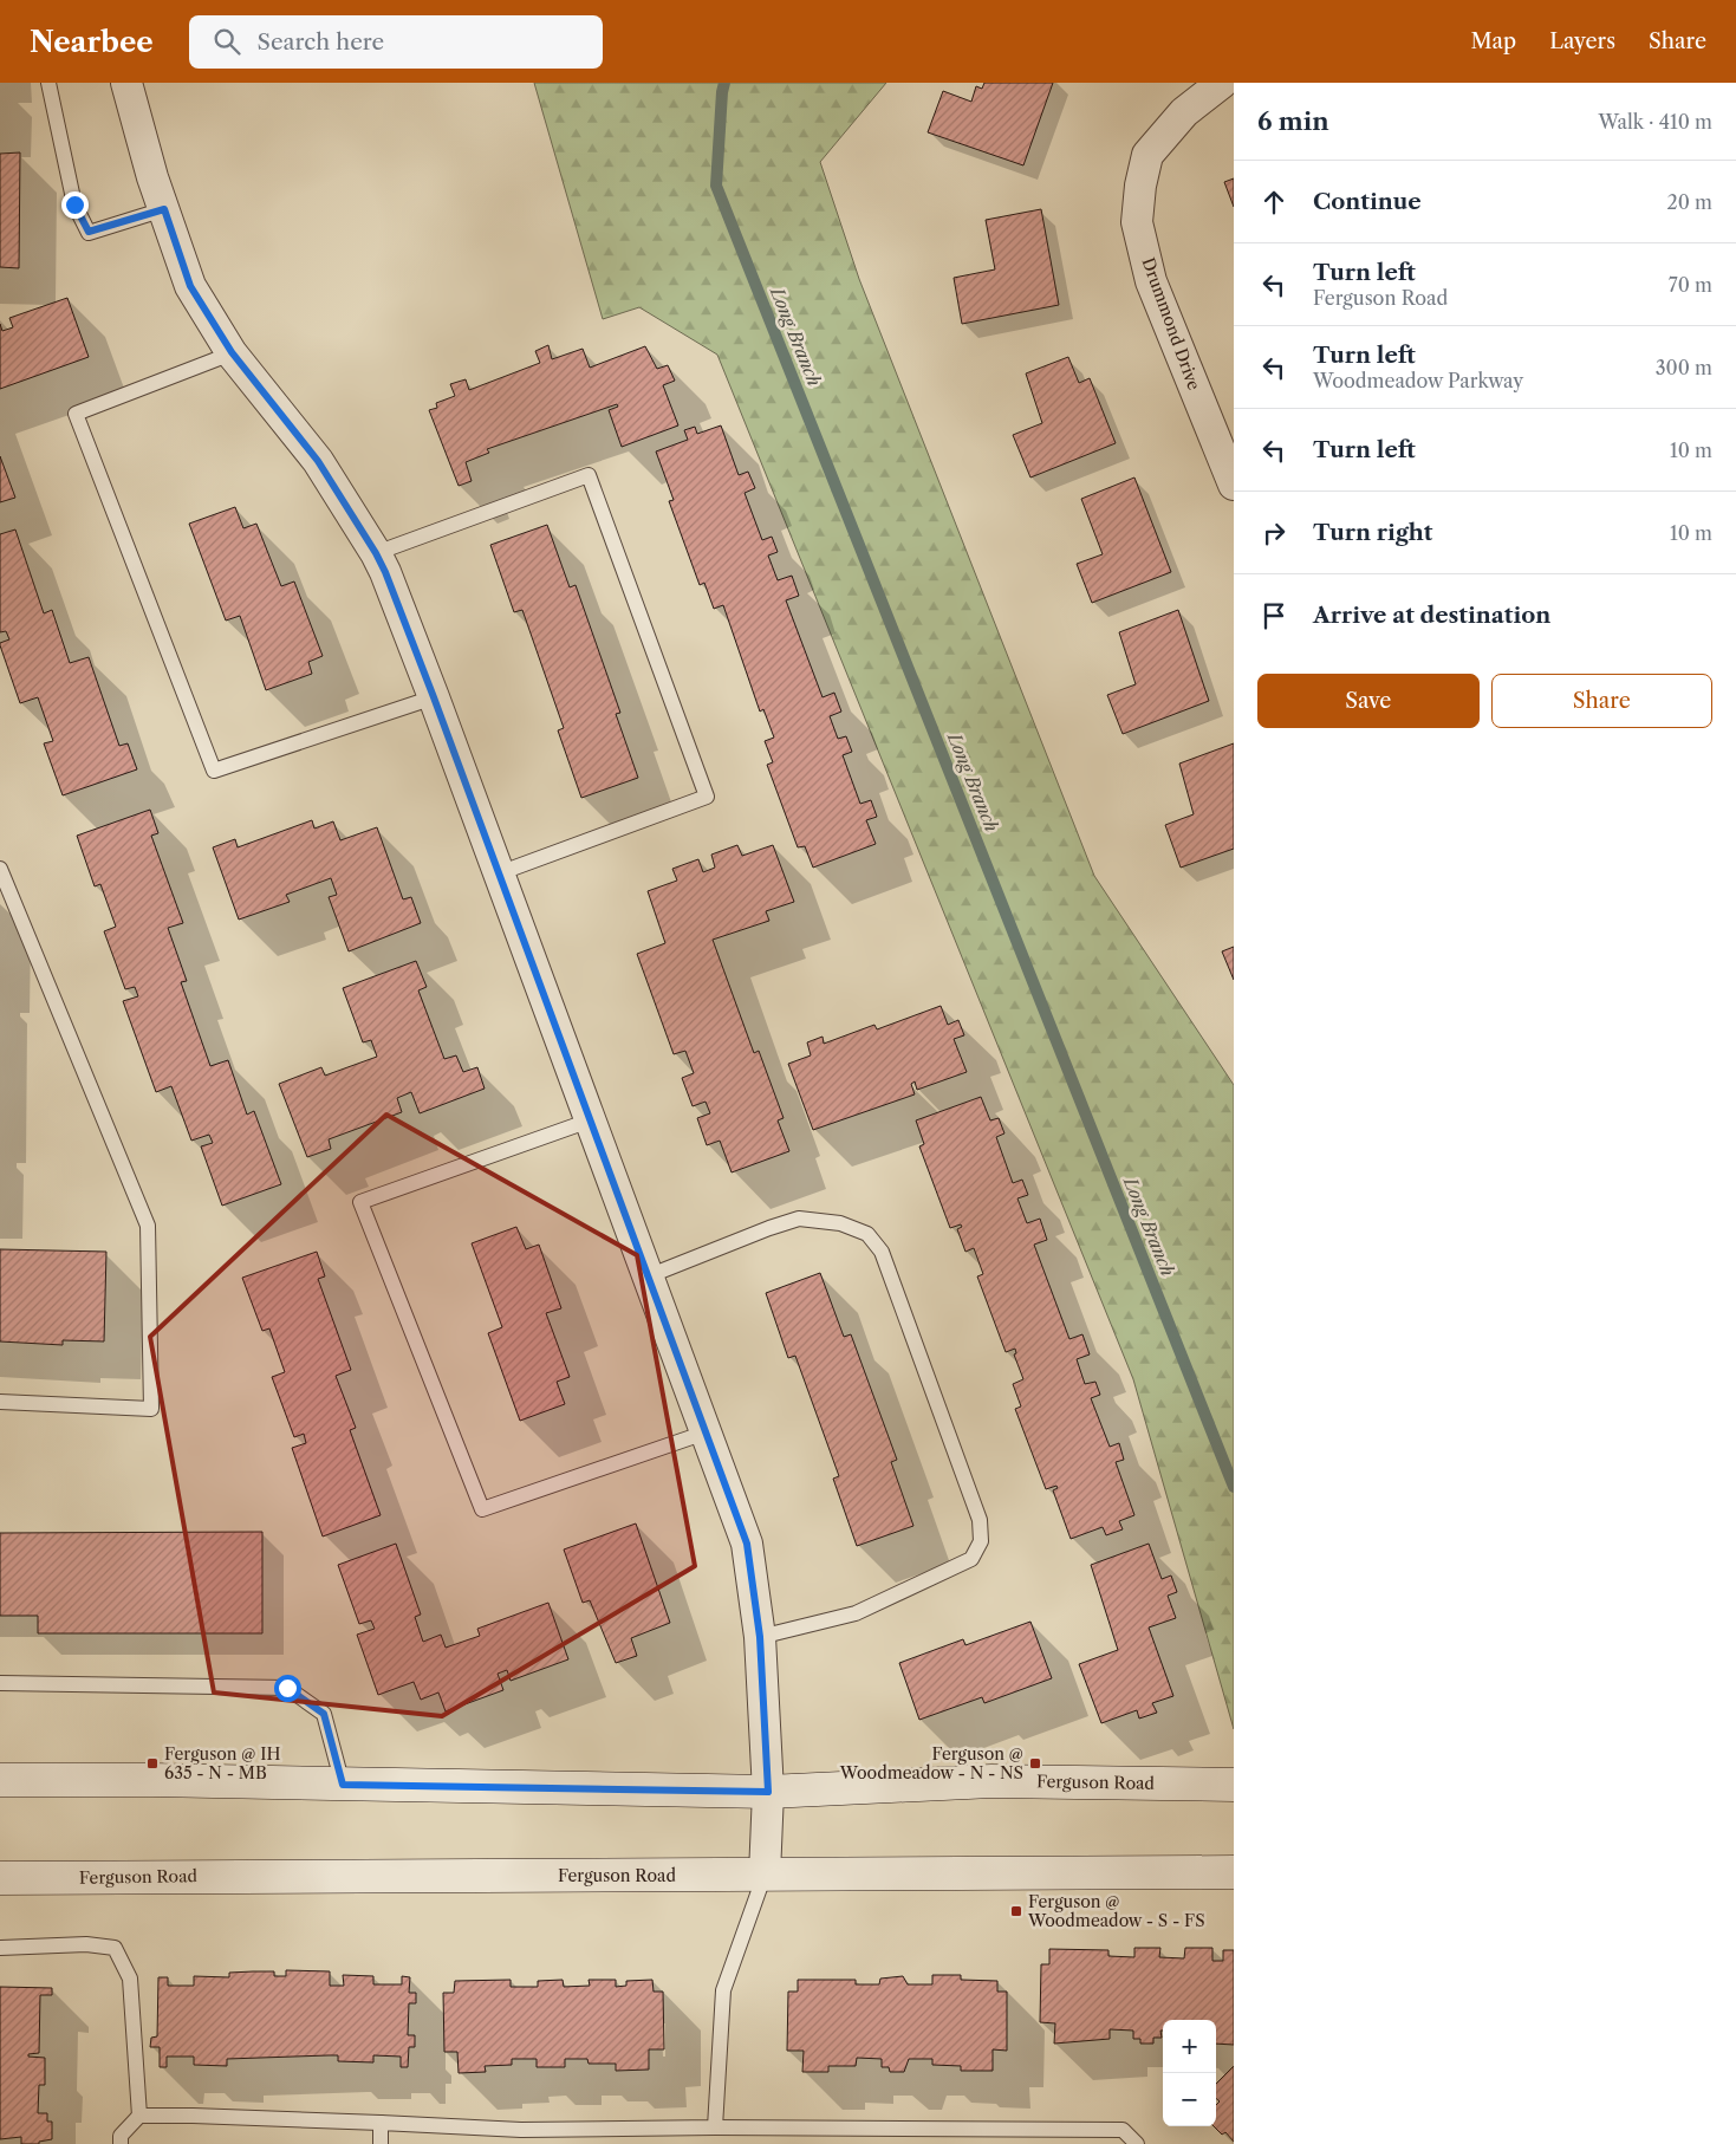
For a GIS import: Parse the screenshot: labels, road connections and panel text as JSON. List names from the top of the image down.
{
  "streets": {
    "main road": ["Ferguson Road"],
    "street": ["Drummond Drive"]
  },
  "water": ["Long Branch"],
  "places": {
    "transit": ["Ferguson @ IH 635 - N - MB", "Ferguson @ Woodmeadow - N - NS", "Ferguson @ Woodmeadow - S - FS"]
  },
  "page": {
    "header": "Nearbee",
    "search": "Search here",
    "nav": ["Map", "Layers", "Share"],
    "heading": ["6 min", "Walk · 410 m"],
    "list": [
      ["Continue", "20 m"],
      ["Turn left", "Ferguson Road", "70 m"],
      ["Turn left", "Woodmeadow Parkway", "300 m"],
      ["Turn left", "10 m"],
      ["Turn right", "10 m"],
      "Arrive at destination"
    ],
    "buttons": ["Save", "Share"],
    "map_buttons": ["+", "−"]
  }
}
